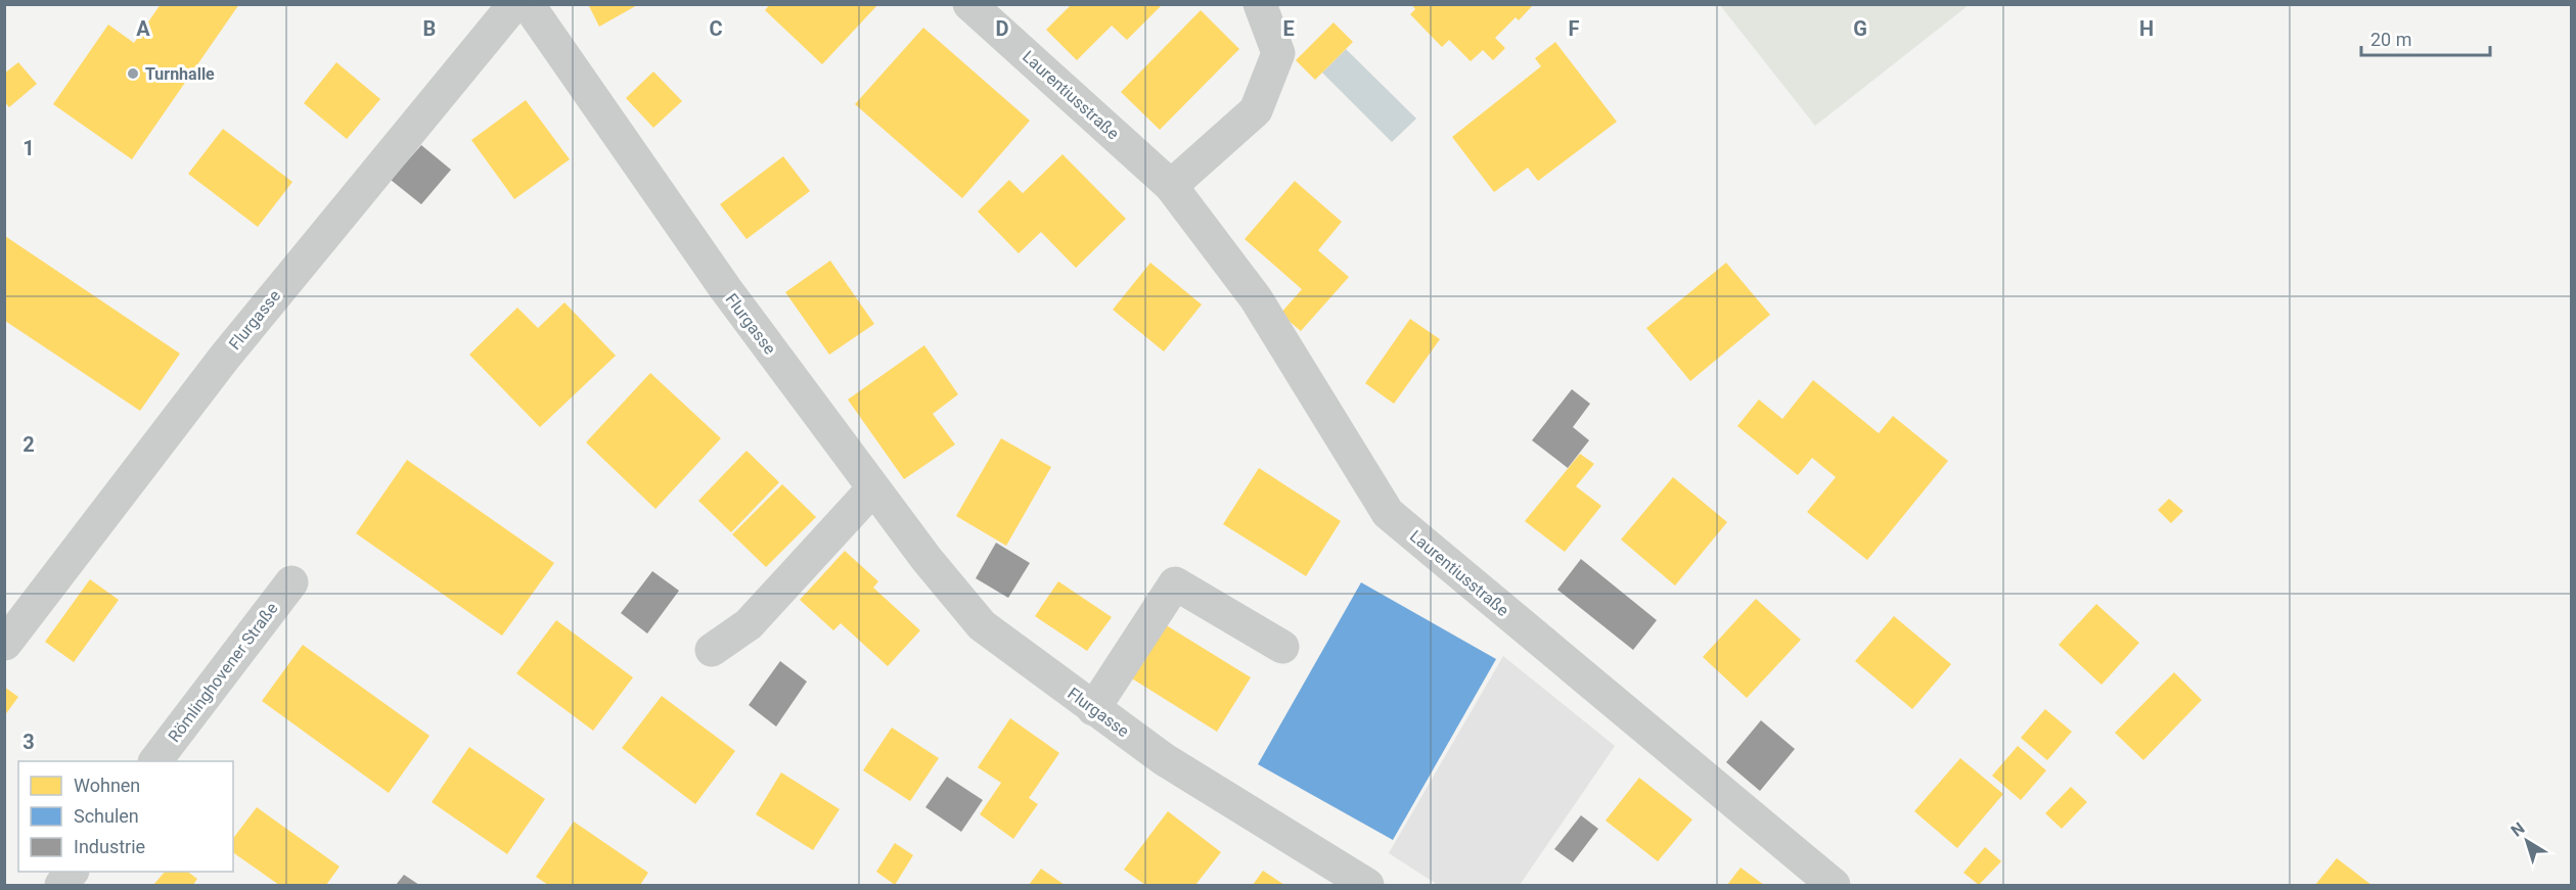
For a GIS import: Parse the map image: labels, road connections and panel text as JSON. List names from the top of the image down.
{
  "streets": {
    "street": ["Laurentiusstraße", "Flurgasse", "Römlinghovener Straße"]
  },
  "places": ["Turnhalle"],
  "legend": ["Wohnen", "Schulen", "Industrie"],
  "scale_bar": "20 m",
  "north": "top left",
  "grid": {
    "columns": [
      "A",
      "B",
      "C",
      "D",
      "E",
      "F",
      "G",
      "H"
    ],
    "rows": ["1", "2", "3"]
  }
}
